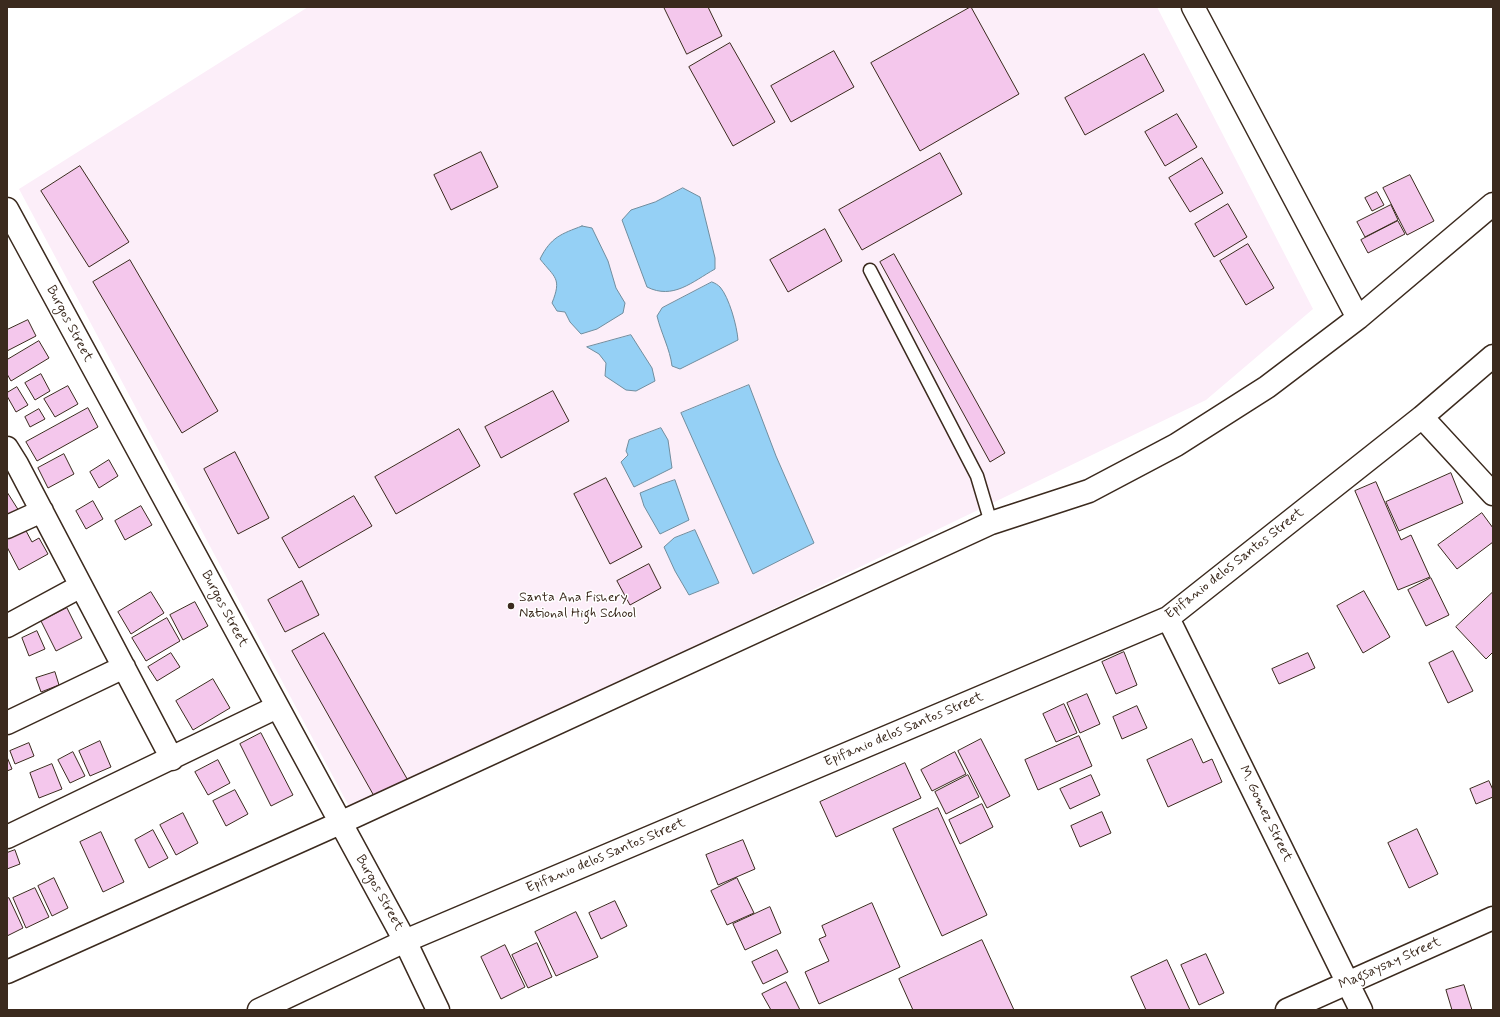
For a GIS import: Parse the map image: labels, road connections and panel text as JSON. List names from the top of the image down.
{
  "streets": {
    "street": [
      "Burgos Street",
      "Epifanio delos Santos Street",
      "M. Gomez Street",
      "Magsaysay Street"
    ]
  },
  "crossings": [
    ["Burgos Street", "Epifanio delos Santos Street"],
    ["Epifanio delos Santos Street", "M. Gomez Street"],
    ["M. Gomez Street", "Magsaysay Street"]
  ],
  "places": ["Santa Ana Fishery National High School"]
}
